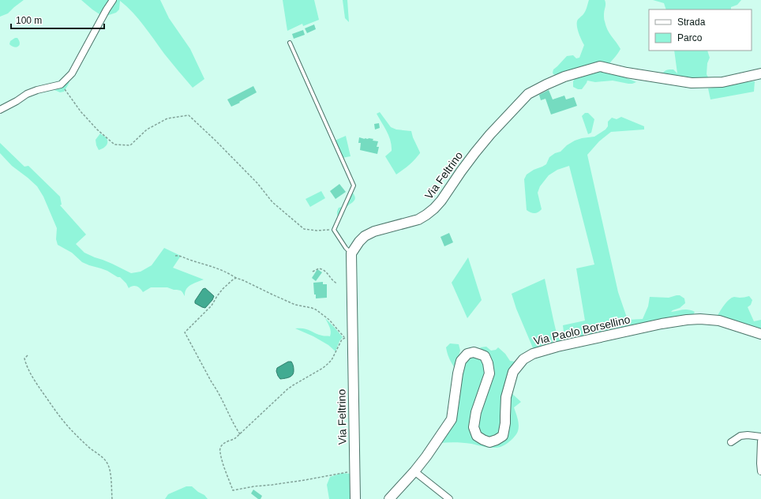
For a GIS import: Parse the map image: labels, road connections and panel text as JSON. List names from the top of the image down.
{
  "streets": {
    "street": ["Via Feltrino", "Via Paolo Borsellino"]
  },
  "legend": ["Strada", "Parco"],
  "scale_bar": "100 m"
}
